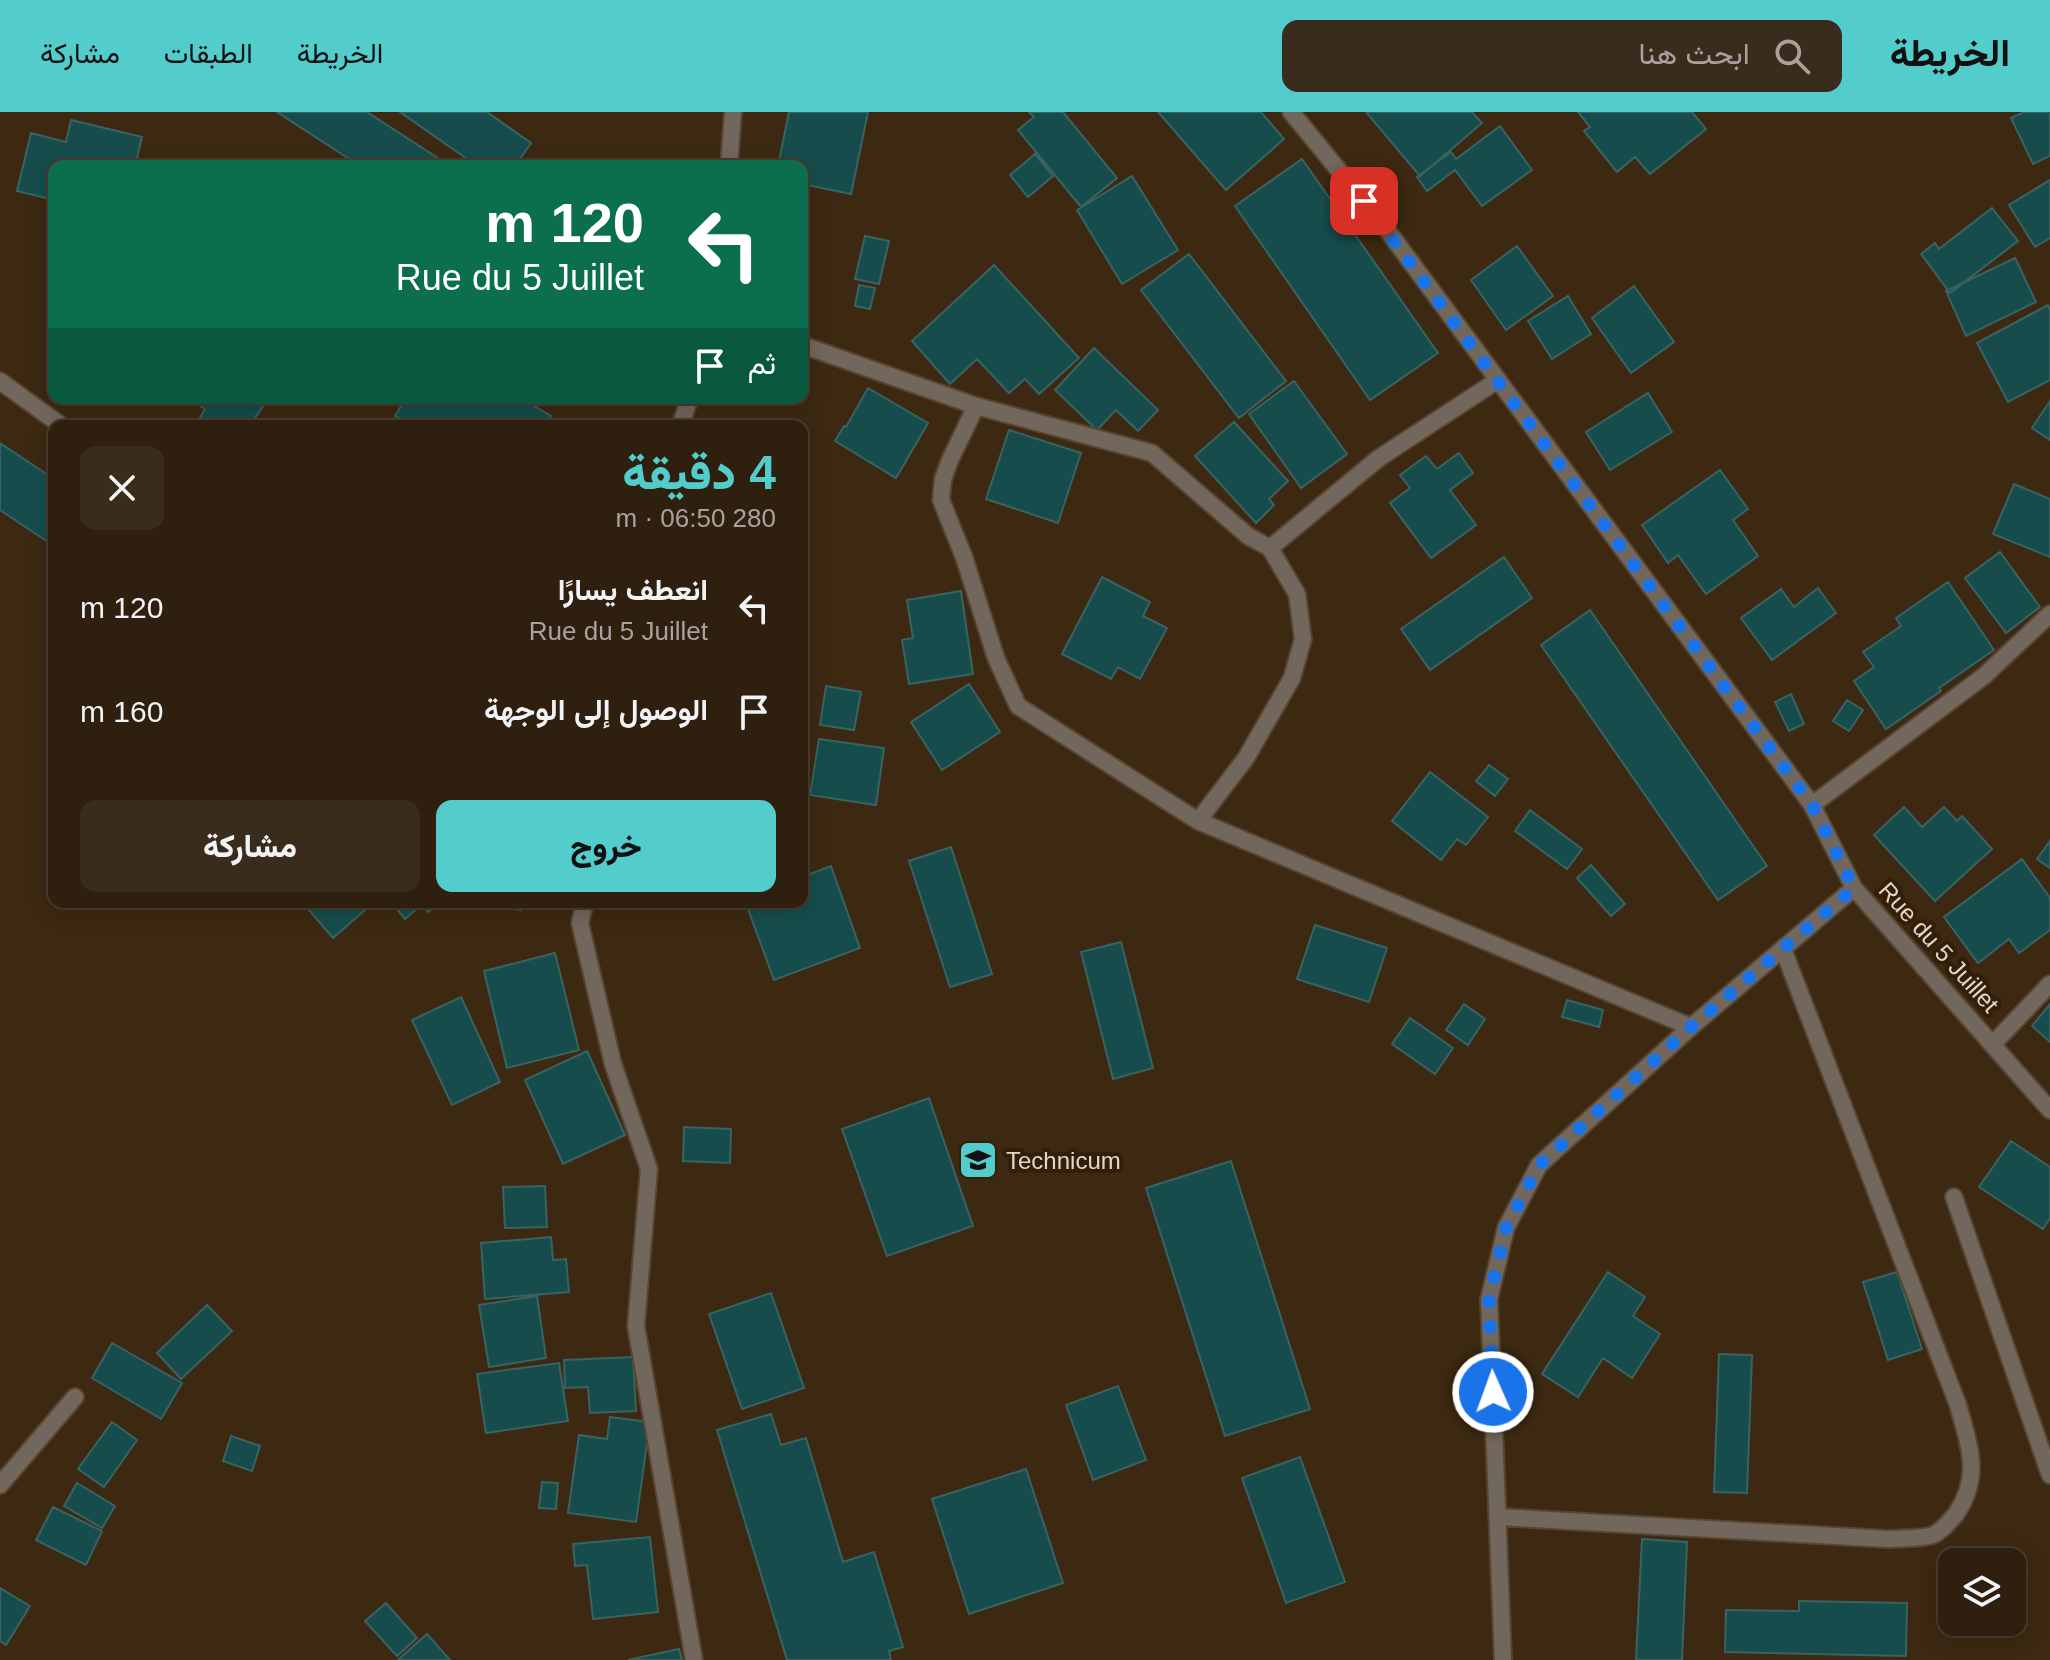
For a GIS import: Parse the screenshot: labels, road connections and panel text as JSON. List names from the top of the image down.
{
  "streets": {
    "street": ["Rue du 5 Juillet"]
  },
  "places": {
    "school or university": ["Technicum"]
  },
  "page": {
    "header": "الخريطة",
    "search": "ابحث هنا",
    "nav": ["الخريطة", "الطبقات", "مشاركة"],
    "turn": ["120 m", "Rue du 5 Juillet"],
    "then": "ثم",
    "heading": ["4 دقيقة", "280 m · 06:50"],
    "list": [
      {
        "name": "انعطف يسارًا",
        "note": "Rue du 5 Juillet",
        "value": "120 m"
      },
      {
        "name": "الوصول إلى الوجهة",
        "value": "160 m"
      }
    ],
    "buttons": ["خروج", "مشاركة"]
  }
}
